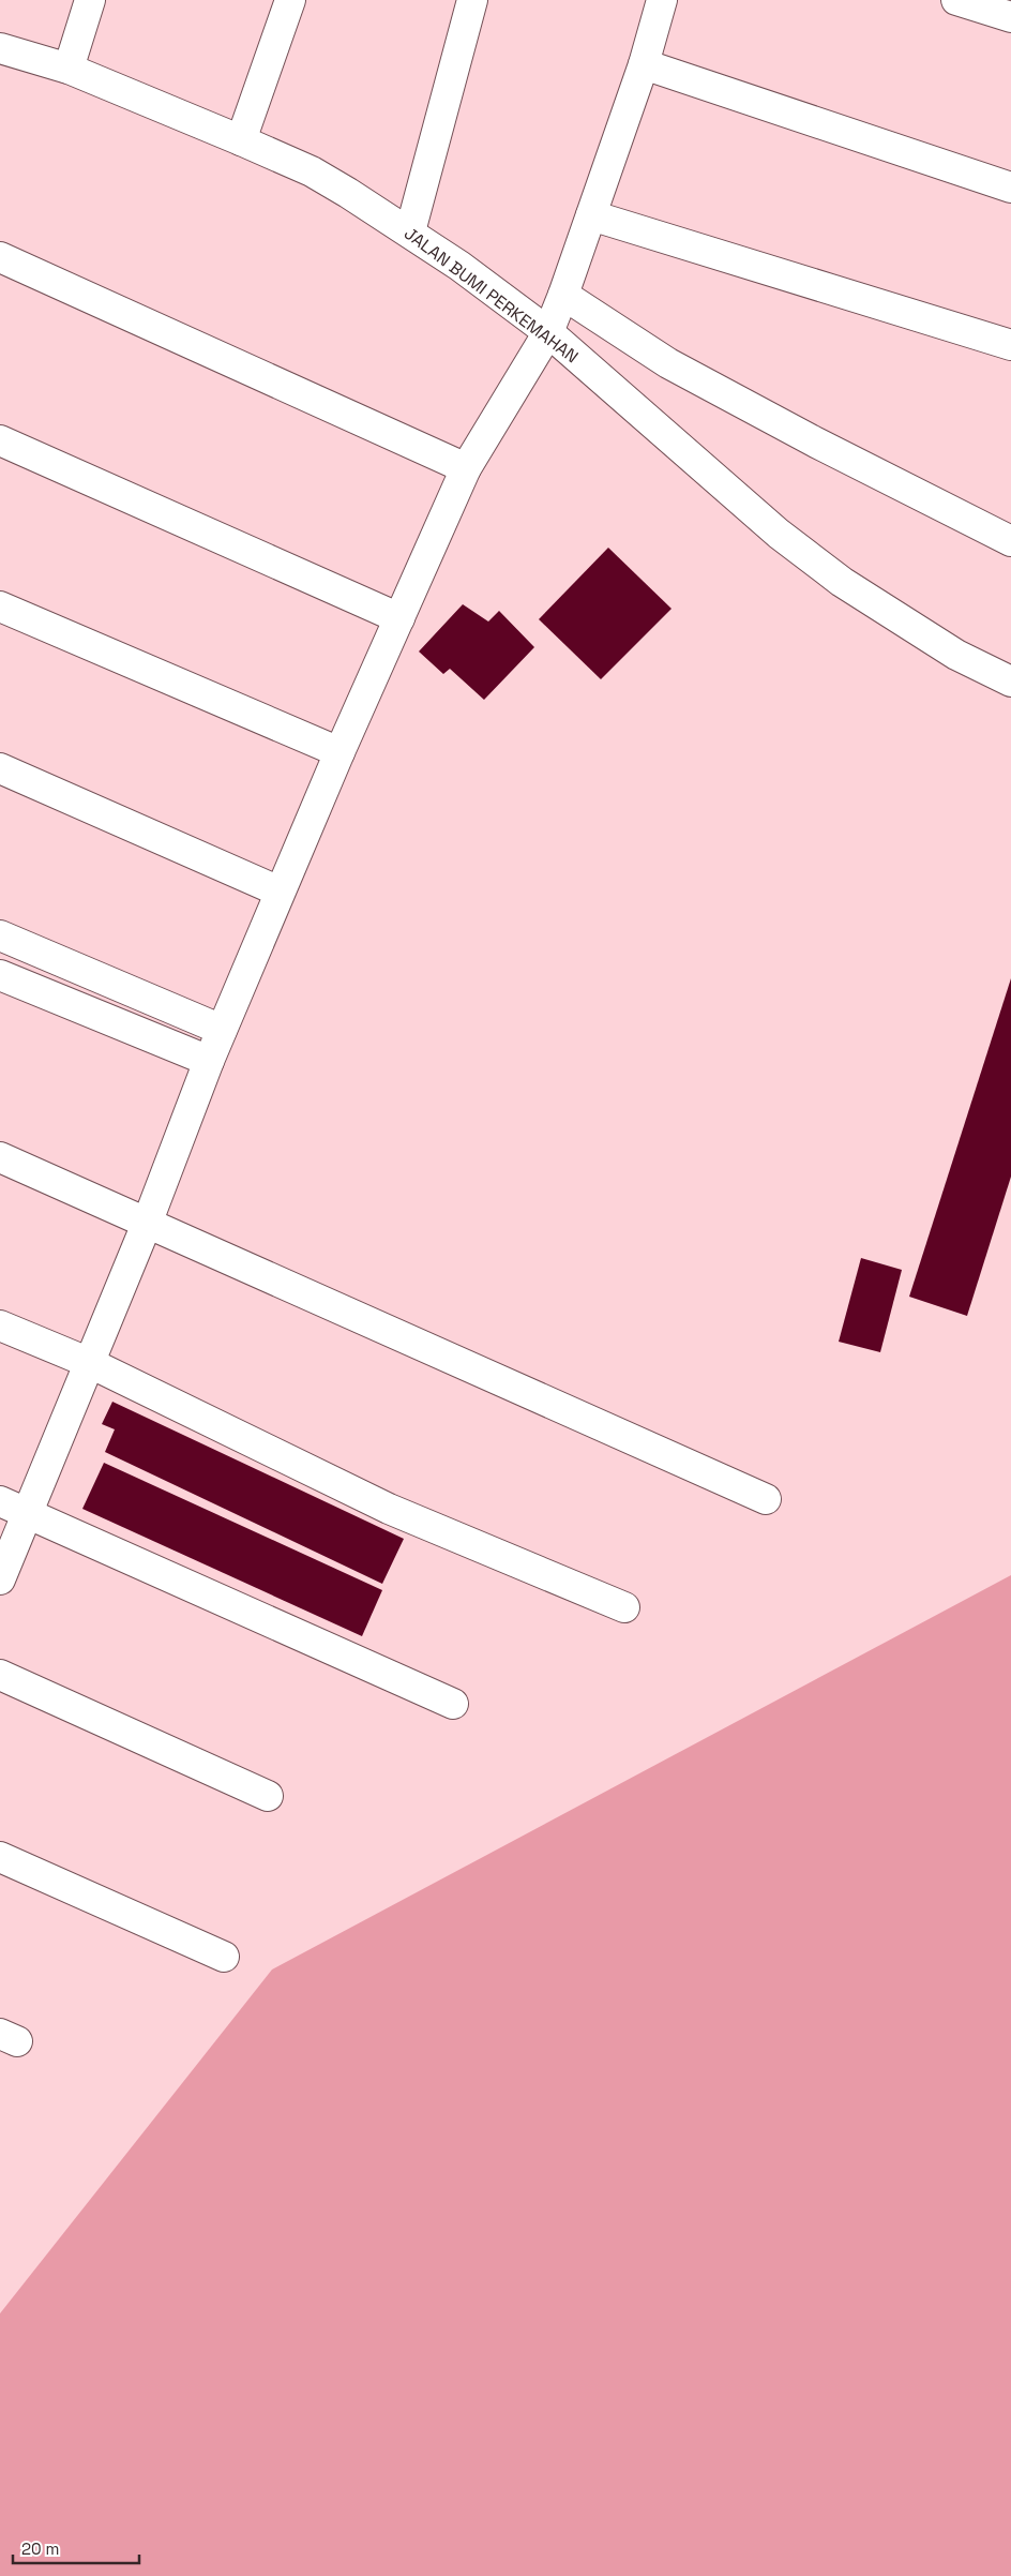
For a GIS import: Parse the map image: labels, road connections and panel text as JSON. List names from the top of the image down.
{
  "streets": {
    "street": ["JALAN BUMI PERKEMAHAN"]
  },
  "scale_bar": "20 m"
}
